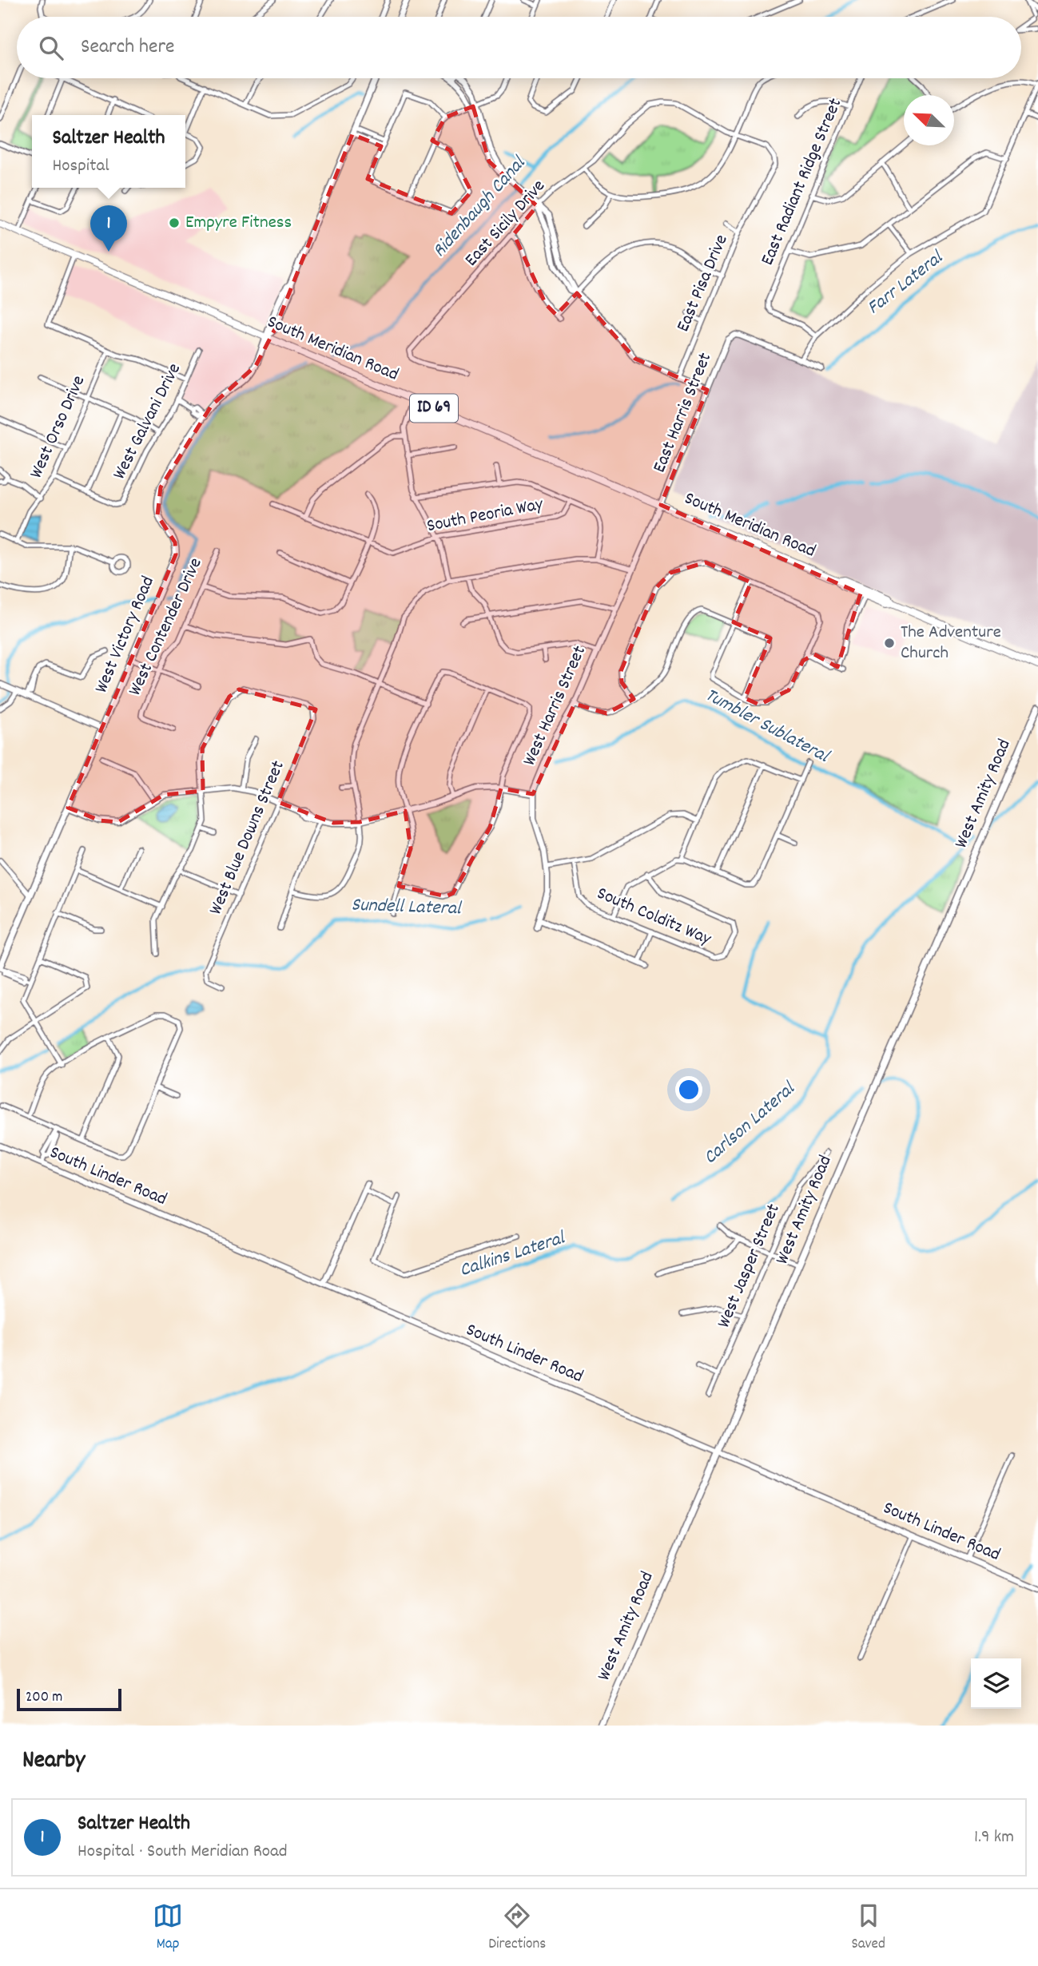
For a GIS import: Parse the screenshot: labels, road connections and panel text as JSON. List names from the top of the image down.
{
  "streets": {
    "main road": [
      "South Meridian Road",
      "ID 69",
      "West Victory Road",
      "West Amity Road"
    ],
    "street": [
      "East Radiant Ridge Street",
      "East Sicily Drive",
      "East Pisa Drive",
      "East Harris Street",
      "West Galvani Drive",
      "West Orso Drive",
      "South Peoria Way",
      "West Contender Drive",
      "West Harris Street",
      "West Blue Downs Street",
      "South Colditz Way",
      "South Linder Road",
      "West Jasper Street"
    ]
  },
  "crossings": [
    ["East Sicily Drive", "East Pisa Drive"],
    ["South Meridian Road", "East Harris Street"],
    ["South Meridian Road", "West Victory Road"],
    ["South Meridian Road", "West Harris Street"],
    ["East Harris Street", "West Harris Street"],
    ["West Amity Road", "South Linder Road"]
  ],
  "water": [
    "Ridenbaugh Canal",
    "Farr Lateral",
    "Tumbler Sublateral",
    "Sundell Lateral",
    "Carlson Lateral",
    "Calkins Lateral"
  ],
  "places": ["Empyre Fitness", "The Adventure Church"],
  "scale_bar": "200 m",
  "north": "top left",
  "page": {
    "search": "Search here",
    "popup": ["Saltzer Health", "Hospital"],
    "pins": "1",
    "scale": "200 m",
    "heading": "Nearby",
    "list": [
      {
        "mark": "1",
        "name": "Saltzer Health",
        "note": "Hospital · South Meridian Road",
        "value": "1.9 km"
      }
    ],
    "nav": ["Map", "Directions", "Saved"]
  }
}
